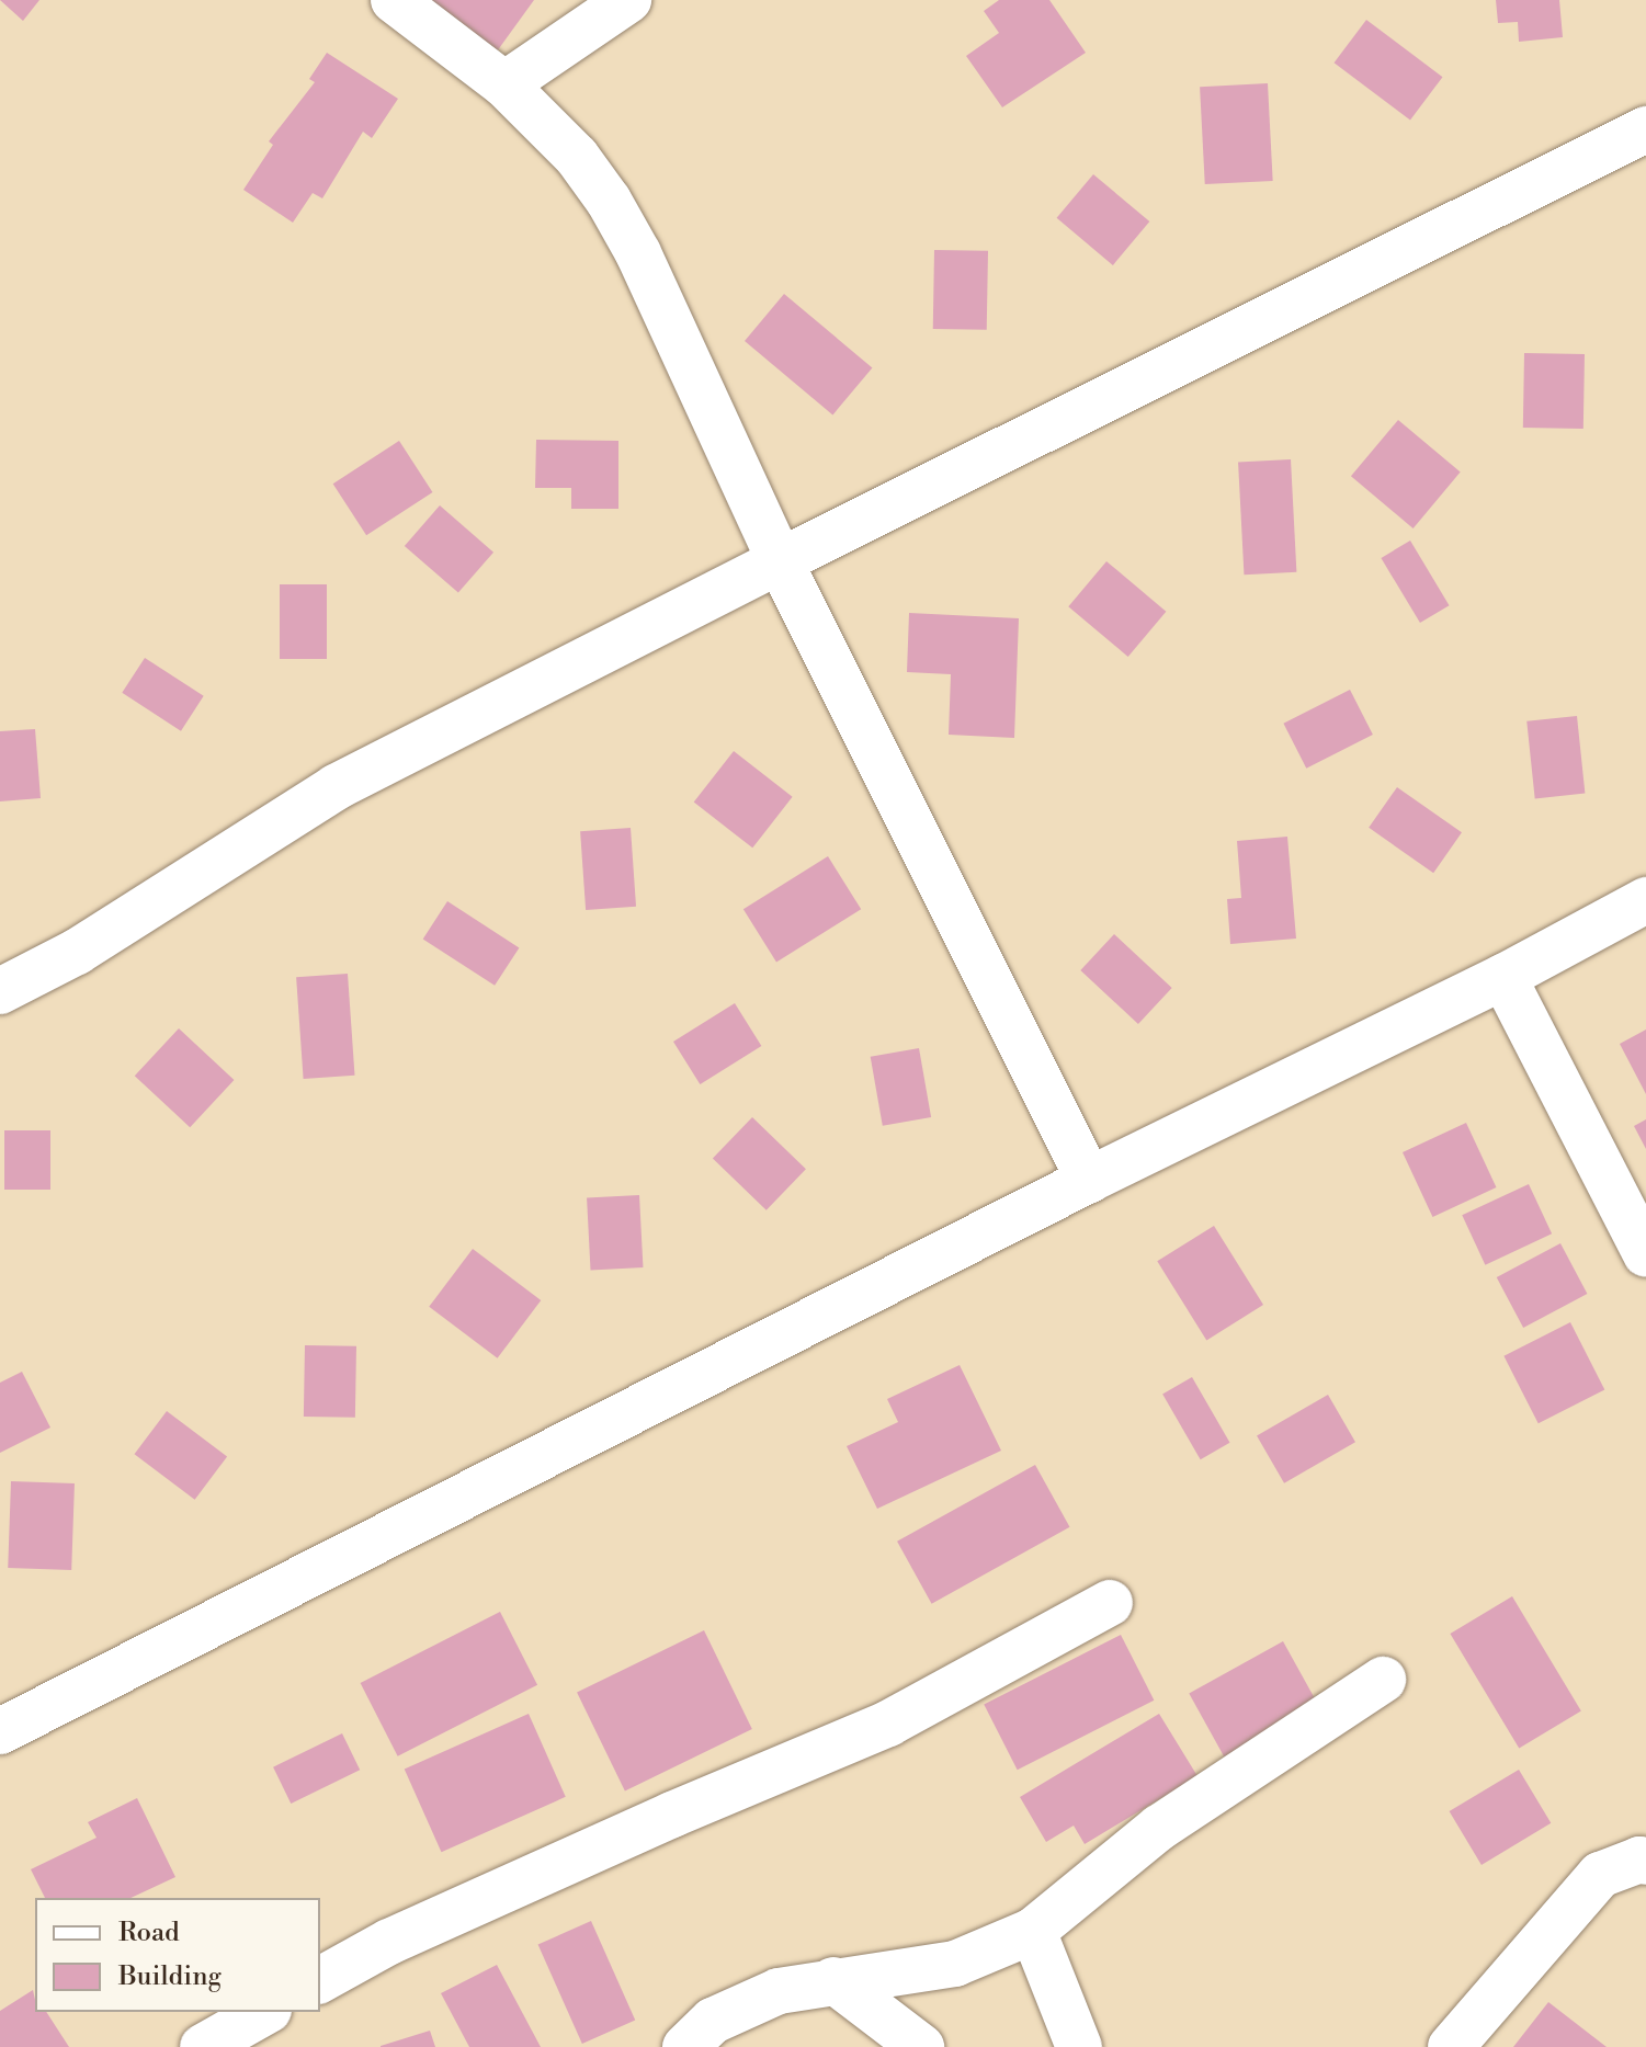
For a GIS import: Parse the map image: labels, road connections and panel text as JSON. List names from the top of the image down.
{
  "legend": ["Road", "Building"]
}
